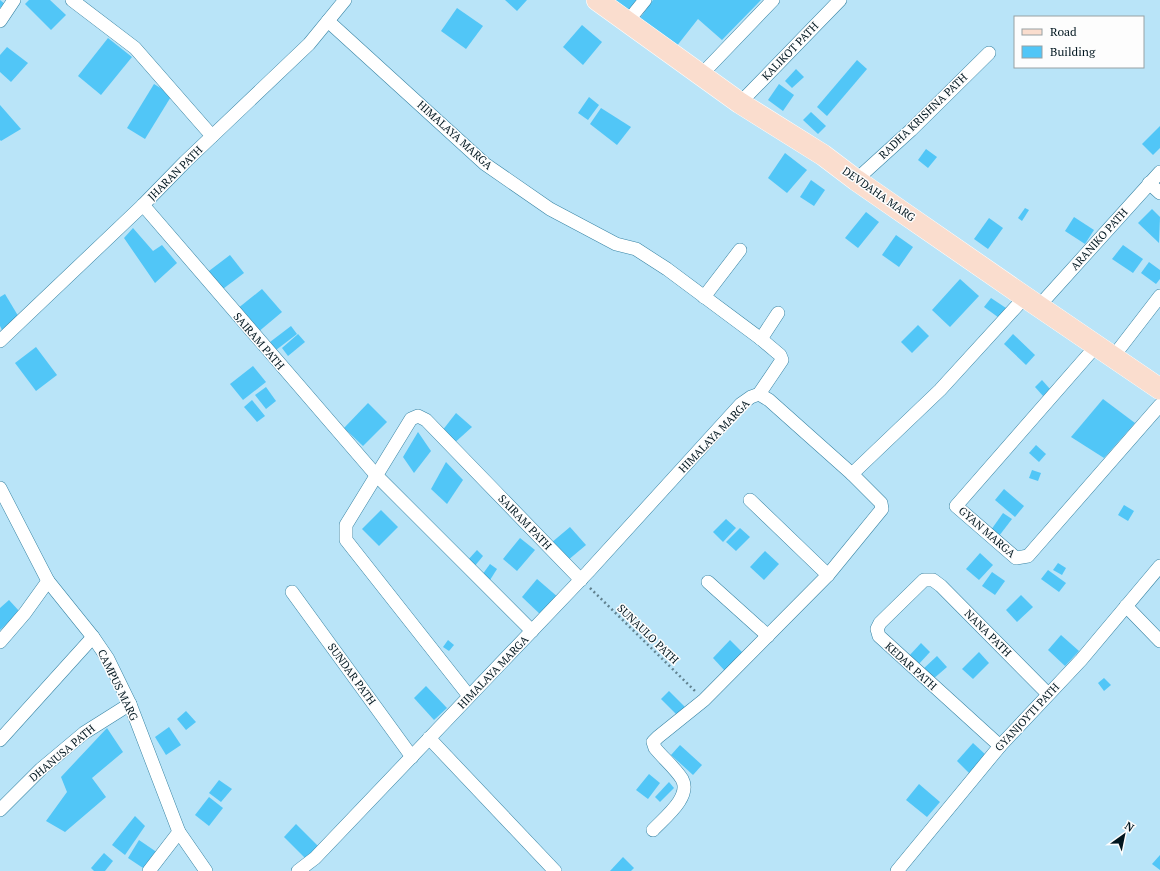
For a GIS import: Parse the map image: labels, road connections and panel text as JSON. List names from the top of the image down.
{
  "streets": {
    "main road": ["DEVDAHA MARG"],
    "street": [
      "KALIKOT PATH",
      "RADHA KRISHNA PATH",
      "HIMALAYA MARGA",
      "JHARAN PATH",
      "ARANIKO PATH",
      "SAIRAM PATH",
      "GYAN MARGA",
      "NANA PATH",
      "KEDAR PATH",
      "SUNDAR PATH",
      "CAMPUS MARG",
      "GYANJOYTI PATH",
      "DHANUSA PATH"
    ],
    "path": ["SUNAULO PATH"]
  },
  "crossings": [
    ["KALIKOT PATH", "DEVDAHA MARG"],
    ["RADHA KRISHNA PATH", "DEVDAHA MARG"],
    ["HIMALAYA MARGA", "JHARAN PATH"],
    ["HIMALAYA MARGA", "SAIRAM PATH"],
    ["HIMALAYA MARGA", "SUNAULO PATH"],
    ["HIMALAYA MARGA", "SUNDAR PATH"],
    ["JHARAN PATH", "SAIRAM PATH"],
    ["DEVDAHA MARG", "ARANIKO PATH"],
    ["DEVDAHA MARG", "GYAN MARGA"],
    ["SAIRAM PATH", "SUNAULO PATH"],
    ["NANA PATH", "KEDAR PATH"],
    ["NANA PATH", "GYANJOYTI PATH"],
    ["KEDAR PATH", "GYANJOYTI PATH"],
    ["CAMPUS MARG", "DHANUSA PATH"]
  ],
  "legend": ["Road", "Building"],
  "north": "top right"
}
